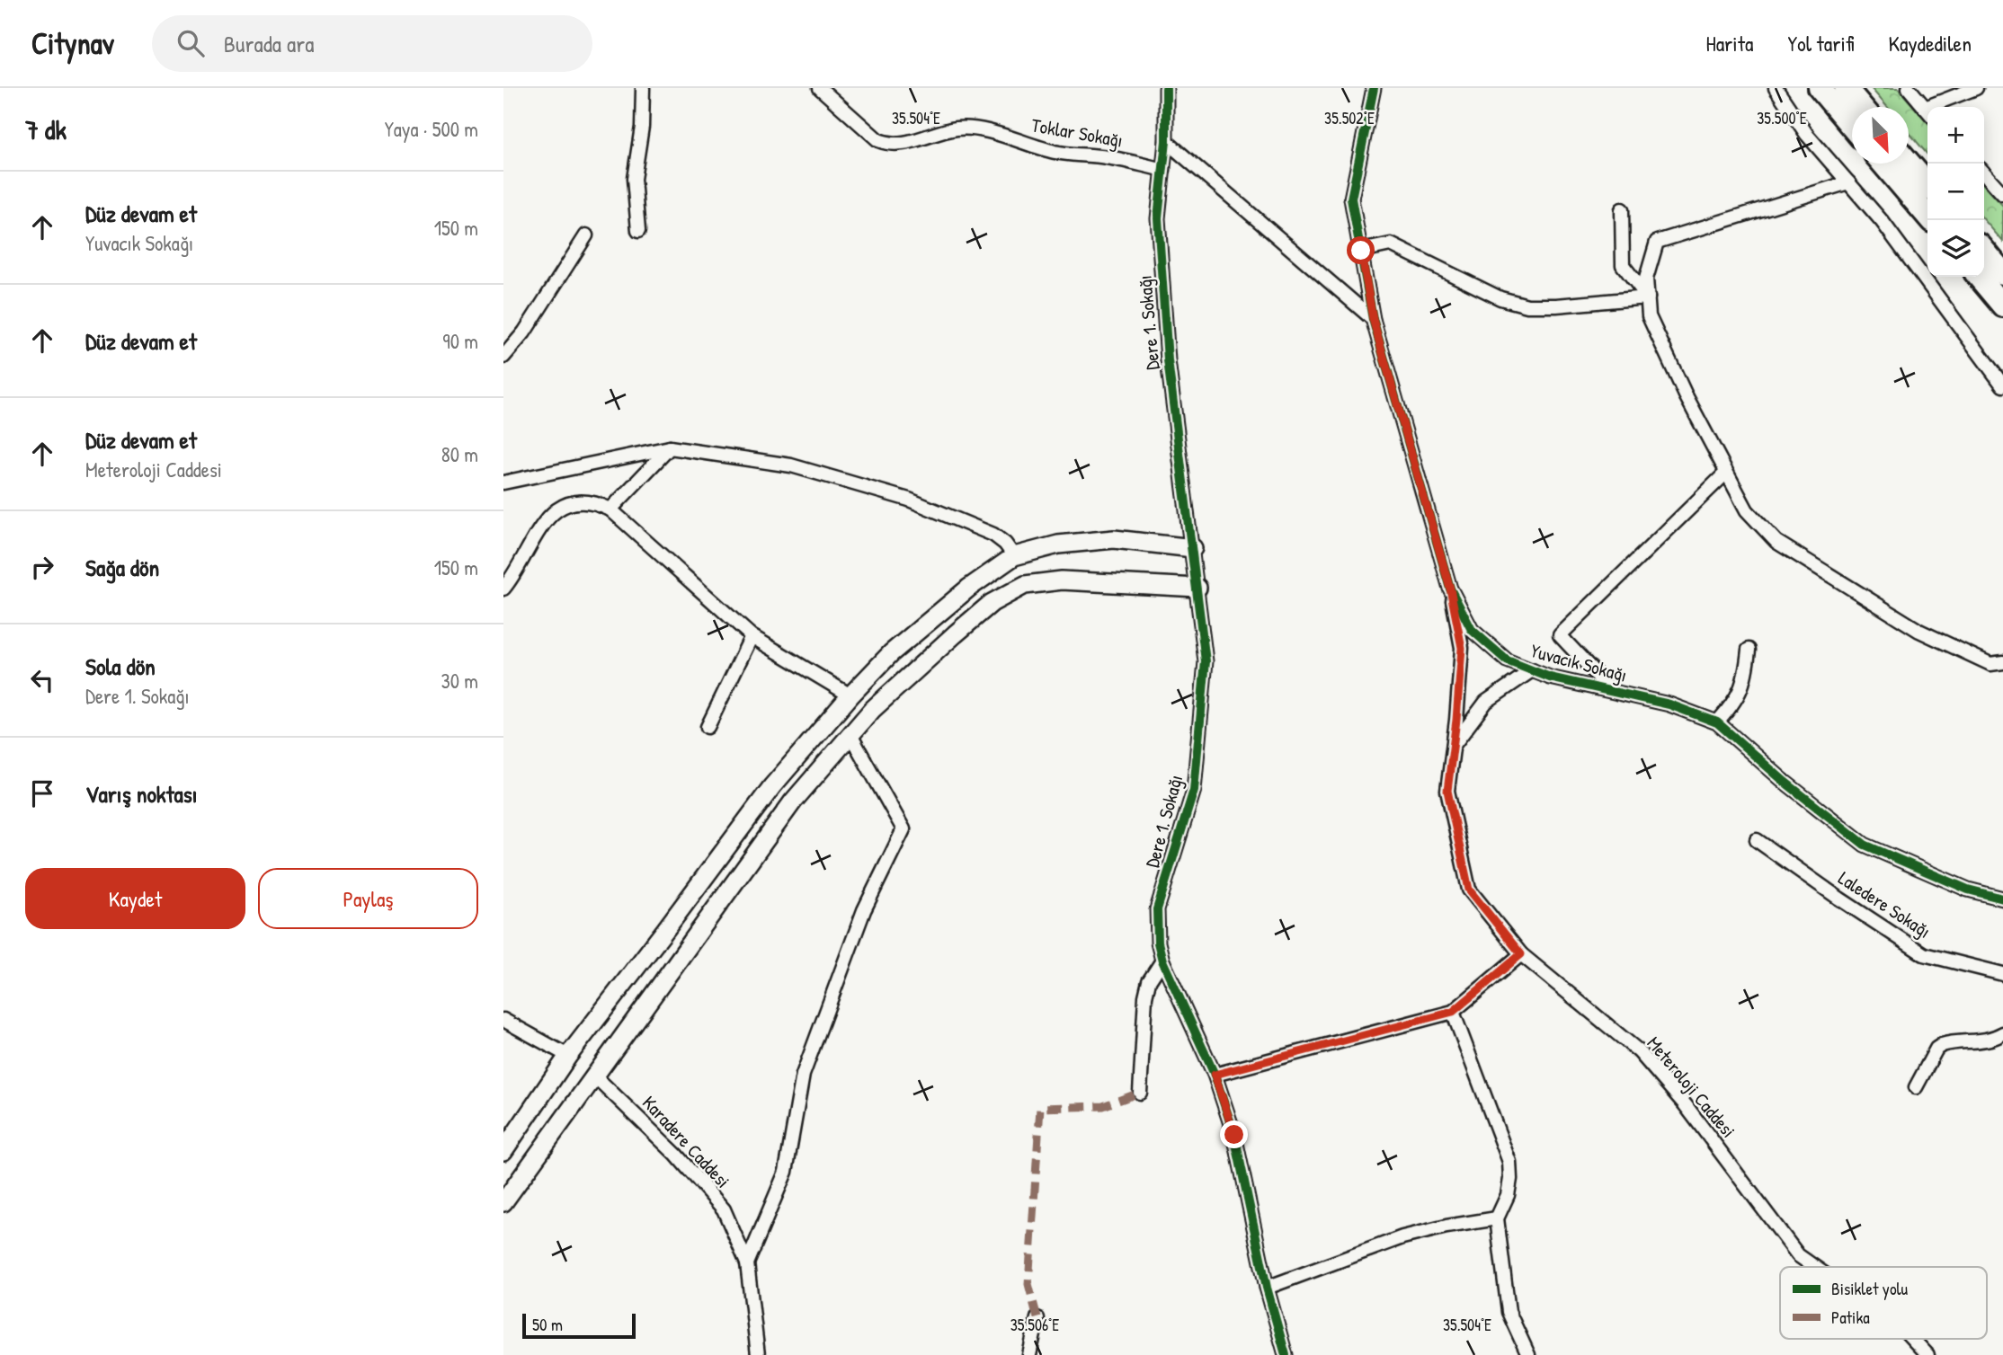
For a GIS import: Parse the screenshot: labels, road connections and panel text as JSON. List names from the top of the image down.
{
  "streets": {
    "street": [
      "Toklar Sokağı",
      "Dere 1. Sokağı",
      "Yuvacık Sokağı",
      "Laledere Sokağı",
      "Meteroloji Caddesi",
      "Karadere Caddesi"
    ]
  },
  "crossings": [
    ["Toklar Sokağı", "Dere 1. Sokağı"],
    ["Yuvacık Sokağı", "Meteroloji Caddesi"]
  ],
  "legend": ["Bisiklet yolu", "Patika"],
  "scale_bar": "50 m",
  "north": "bottom right",
  "page": {
    "header": "Citynav",
    "search": "Burada ara",
    "nav": ["Harita", "Yol tarifi", "Kaydedilen"],
    "heading": ["7 dk", "Yaya · 500 m"],
    "map_buttons": ["+", "−"],
    "list": [
      ["Düz devam et", "Yuvacık Sokağı", "150 m"],
      ["Düz devam et", "90 m"],
      ["Düz devam et", "Meteroloji Caddesi", "80 m"],
      ["Sağa dön", "150 m"],
      ["Sola dön", "Dere 1. Sokağı", "30 m"],
      "Varış noktası"
    ],
    "buttons": ["Kaydet", "Paylaş"],
    "scale": "50 m"
  },
  "coordinates": [
    "35.504°E",
    "35.502°E",
    "35.500°E",
    "35.506°E"
  ]
}
